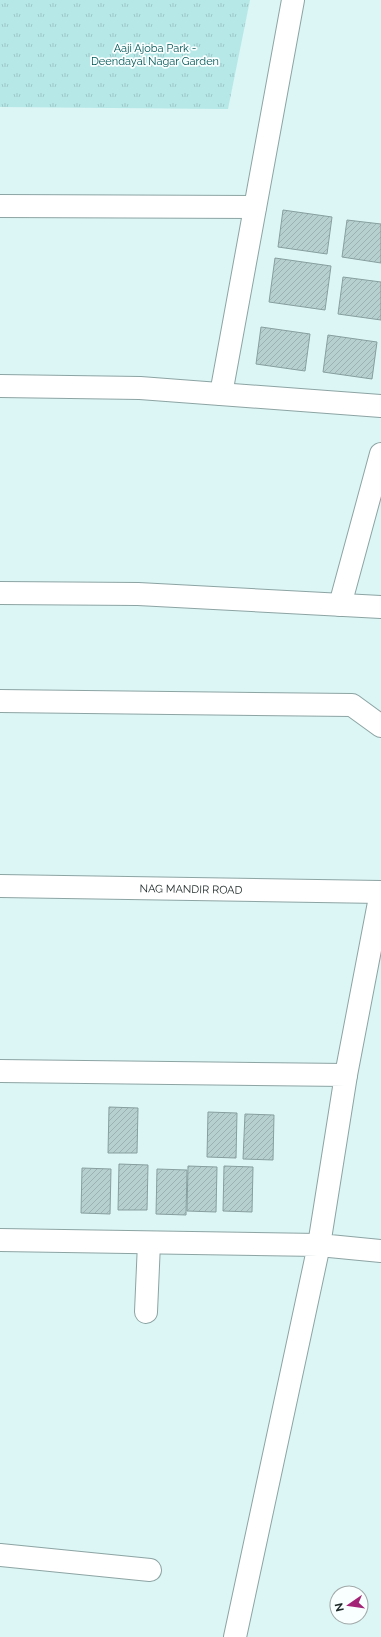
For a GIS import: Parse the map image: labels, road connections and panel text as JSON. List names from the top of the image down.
{
  "streets": {
    "street": ["NAG MANDIR ROAD"]
  },
  "parks": ["Aaji Ajoba Park - Deendayal Nagar Garden"],
  "north": "left"
}
